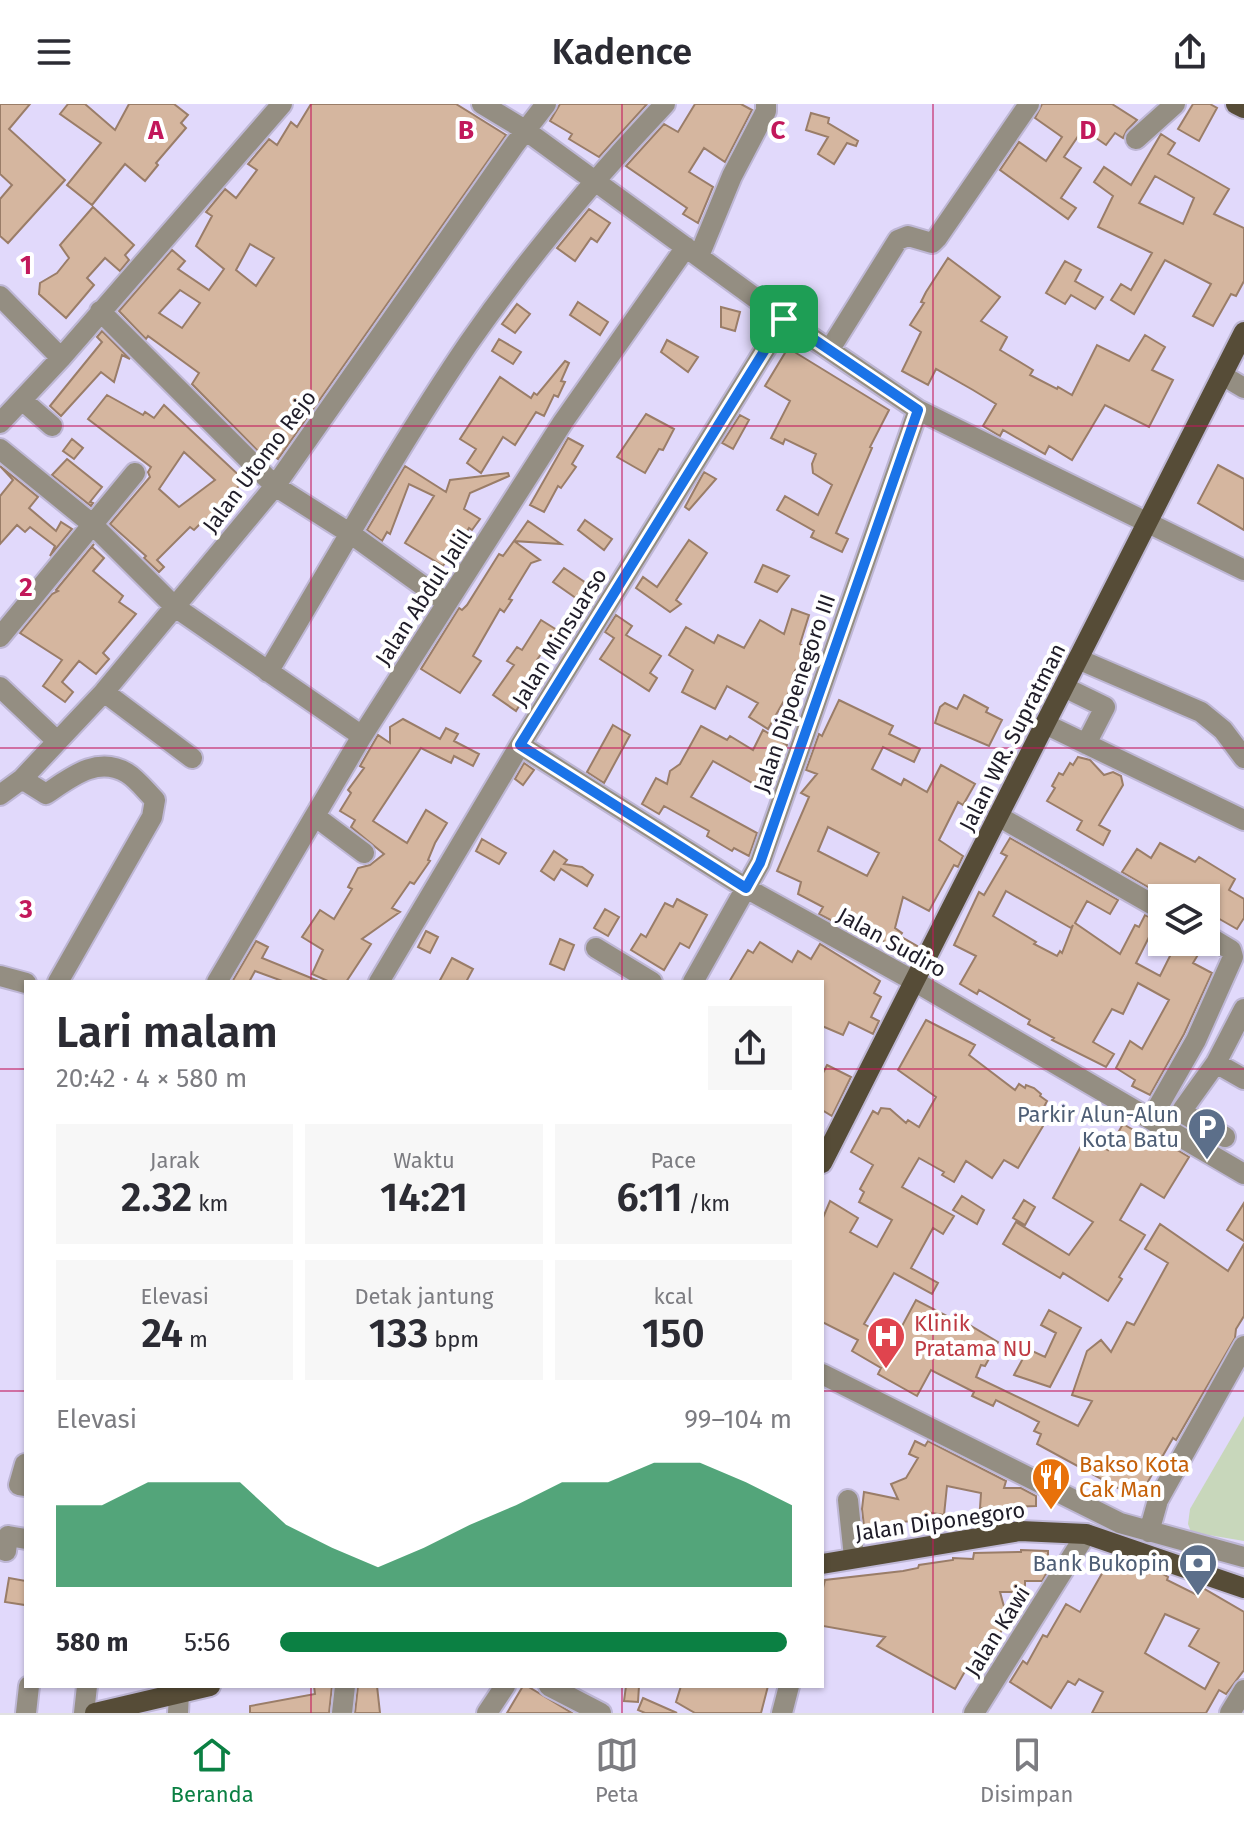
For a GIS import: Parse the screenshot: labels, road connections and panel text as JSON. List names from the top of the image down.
{
  "streets": {
    "main road": ["Jalan WR. Supratman", "Jalan Diponegoro"],
    "street": [
      "Jalan Utomo Rejo",
      "Jalan Abdul Jalil",
      "Jalan Minsuarso",
      "Jalan Dipoenegoro III",
      "Jalan Sudiro",
      "Jalan Kawi"
    ]
  },
  "crossings": [
    ["Jalan Minsuarso", "Jalan Sudiro"],
    ["Jalan Dipoenegoro III", "Jalan Sudiro"],
    ["Jalan WR. Supratman", "Jalan Sudiro"],
    ["Jalan Diponegoro", "Jalan Kawi"]
  ],
  "places": {
    "parking": ["Parkir Alun-Alun Kota Batu"],
    "hospital": ["Klinik Pratama NU"],
    "restaurant": ["Bakso Kota Cak Man"],
    "bank": ["Bank Bukopin"]
  },
  "page": {
    "header": "Kadence",
    "heading": ["Lari malam", "20:42 · 4 × 580 m"],
    "stats": [
      ["Jarak", "2.32 km"],
      ["Waktu", "14:21"],
      ["Pace", "6:11 /km"],
      ["Elevasi", "24 m"],
      ["Detak jantung", "133 bpm"],
      ["kcal", "150"]
    ],
    "chart": ["Elevasi", "99–104 m"],
    "list": [
      {
        "name": "580 m",
        "note": "5:56"
      }
    ],
    "tabs": ["Beranda", "Peta", "Disimpan"]
  },
  "grid": {
    "columns": [
      "A",
      "B",
      "C",
      "D"
    ],
    "rows": ["1", "2", "3"]
  }
}
